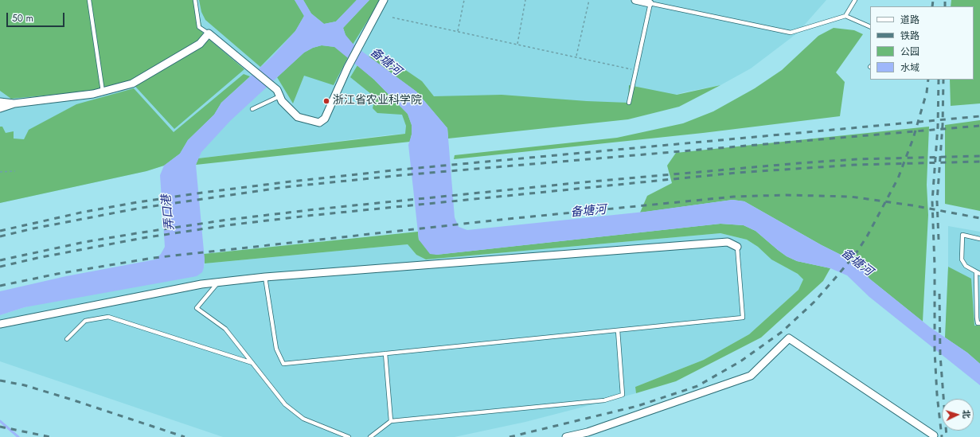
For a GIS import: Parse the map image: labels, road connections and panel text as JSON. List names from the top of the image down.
{
  "water": ["备塘河", "弄口港"],
  "places": ["浙江省农业科学院"],
  "legend": [
    "道路",
    "铁路",
    "公园",
    "水域"
  ],
  "scale_bar": "50 m",
  "north": "right"
}
